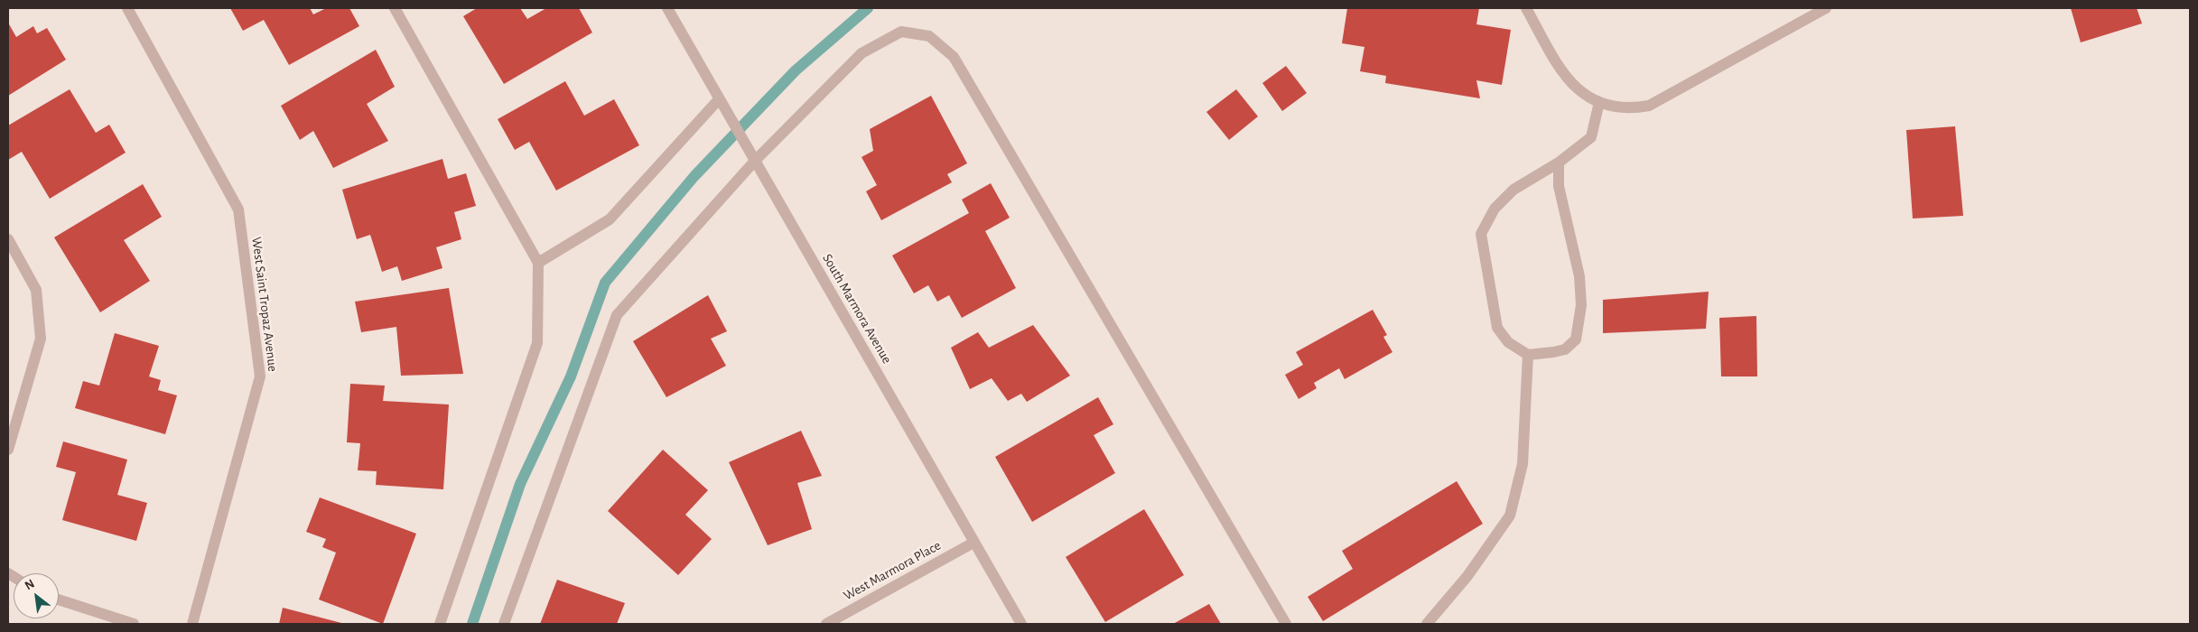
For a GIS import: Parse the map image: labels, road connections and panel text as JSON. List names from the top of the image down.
{
  "streets": {
    "street": ["West Saint Tropaz Avenue", "South Marmora Avenue", "West Marmora Place"]
  },
  "crossings": [
    ["South Marmora Avenue", "West Marmora Place"]
  ],
  "north": "top left"
}
